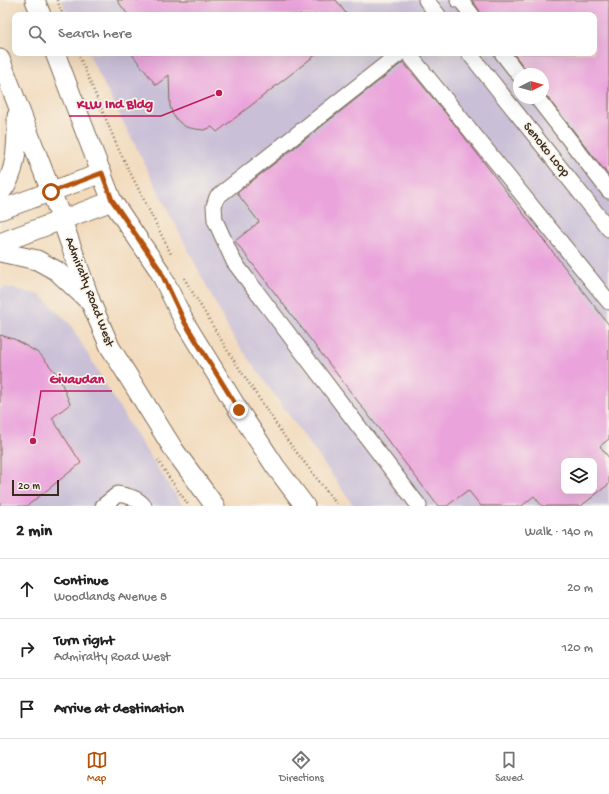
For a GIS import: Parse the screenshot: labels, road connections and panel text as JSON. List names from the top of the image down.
{
  "streets": {
    "main road": ["Admiralty Road West"],
    "street": ["Senoko Loop"]
  },
  "places": ["KLW Ind Bldg", "Givaudan"],
  "scale_bar": "20 m",
  "north": "right",
  "page": {
    "search": "Search here",
    "scale": "20 m",
    "heading": ["2 min", "Walk · 140 m"],
    "list": [
      ["Continue", "Woodlands Avenue 8", "20 m"],
      ["Turn right", "Admiralty Road West", "120 m"],
      "Arrive at destination"
    ],
    "nav": ["Map", "Directions", "Saved"]
  }
}
